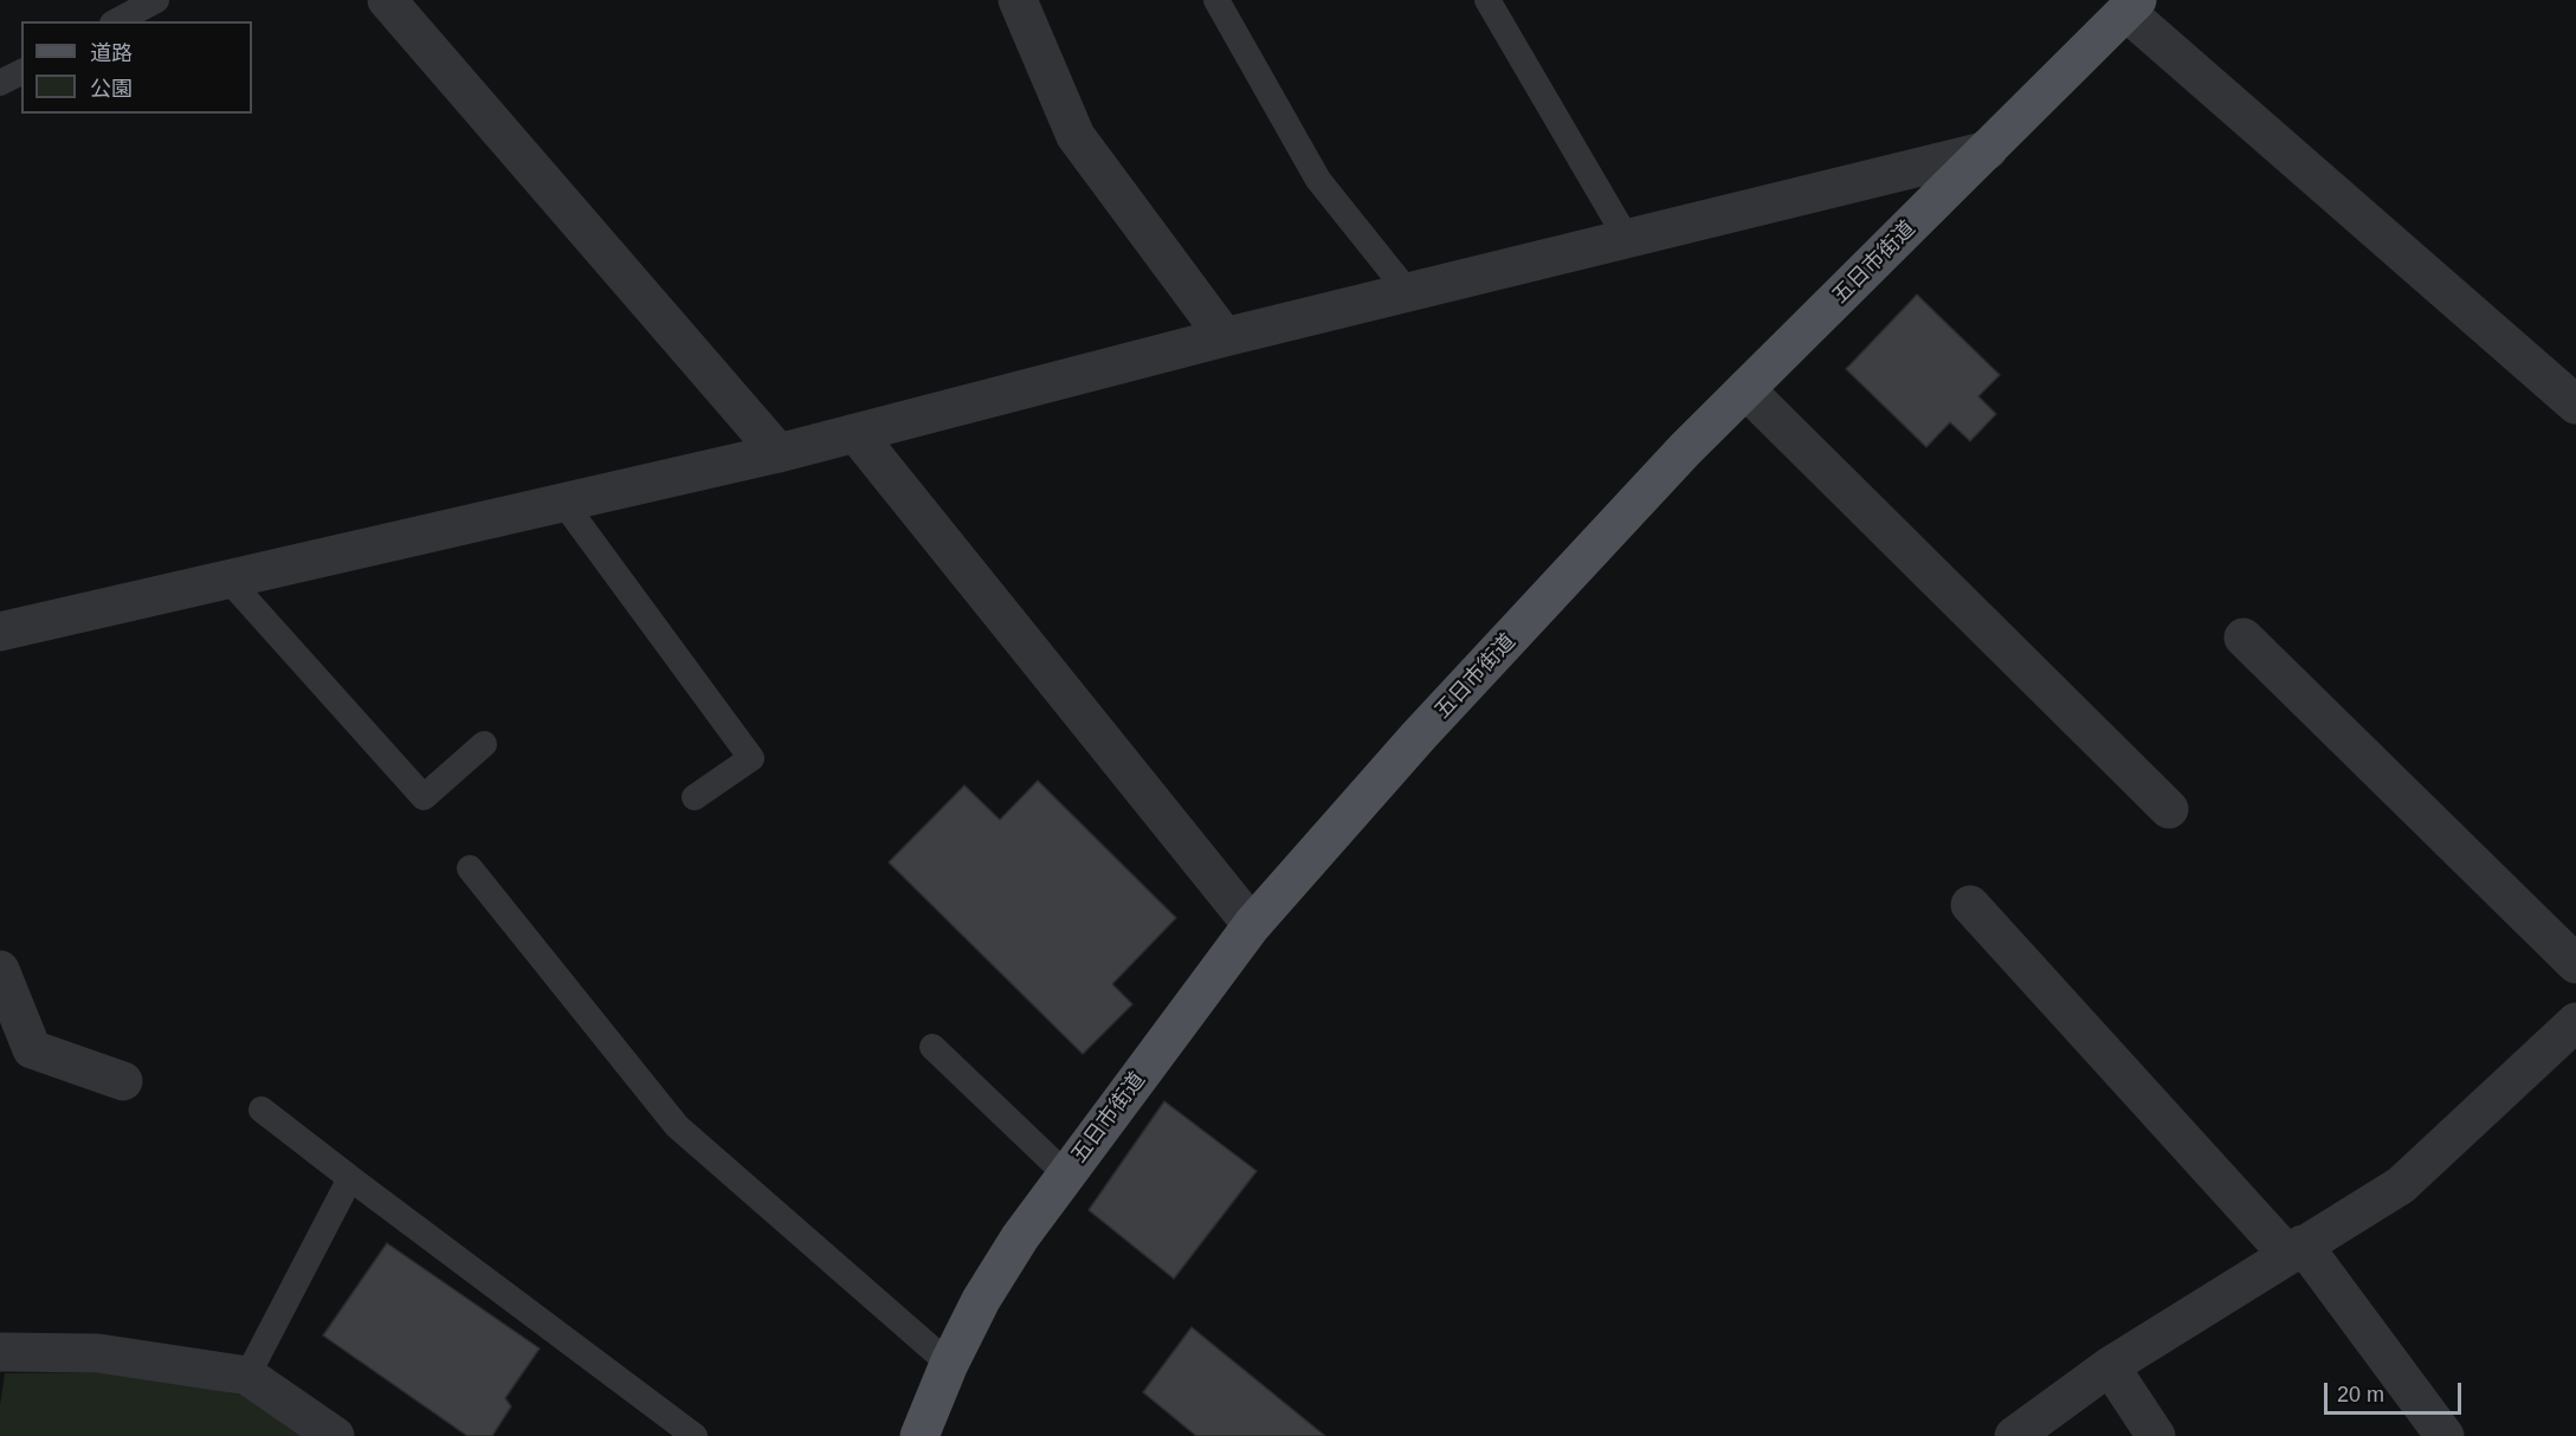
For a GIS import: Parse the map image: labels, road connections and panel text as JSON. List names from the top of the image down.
{
  "streets": {
    "main road": ["五日市街道"]
  },
  "legend": ["道路", "公園"],
  "scale_bar": "20 m"
}
